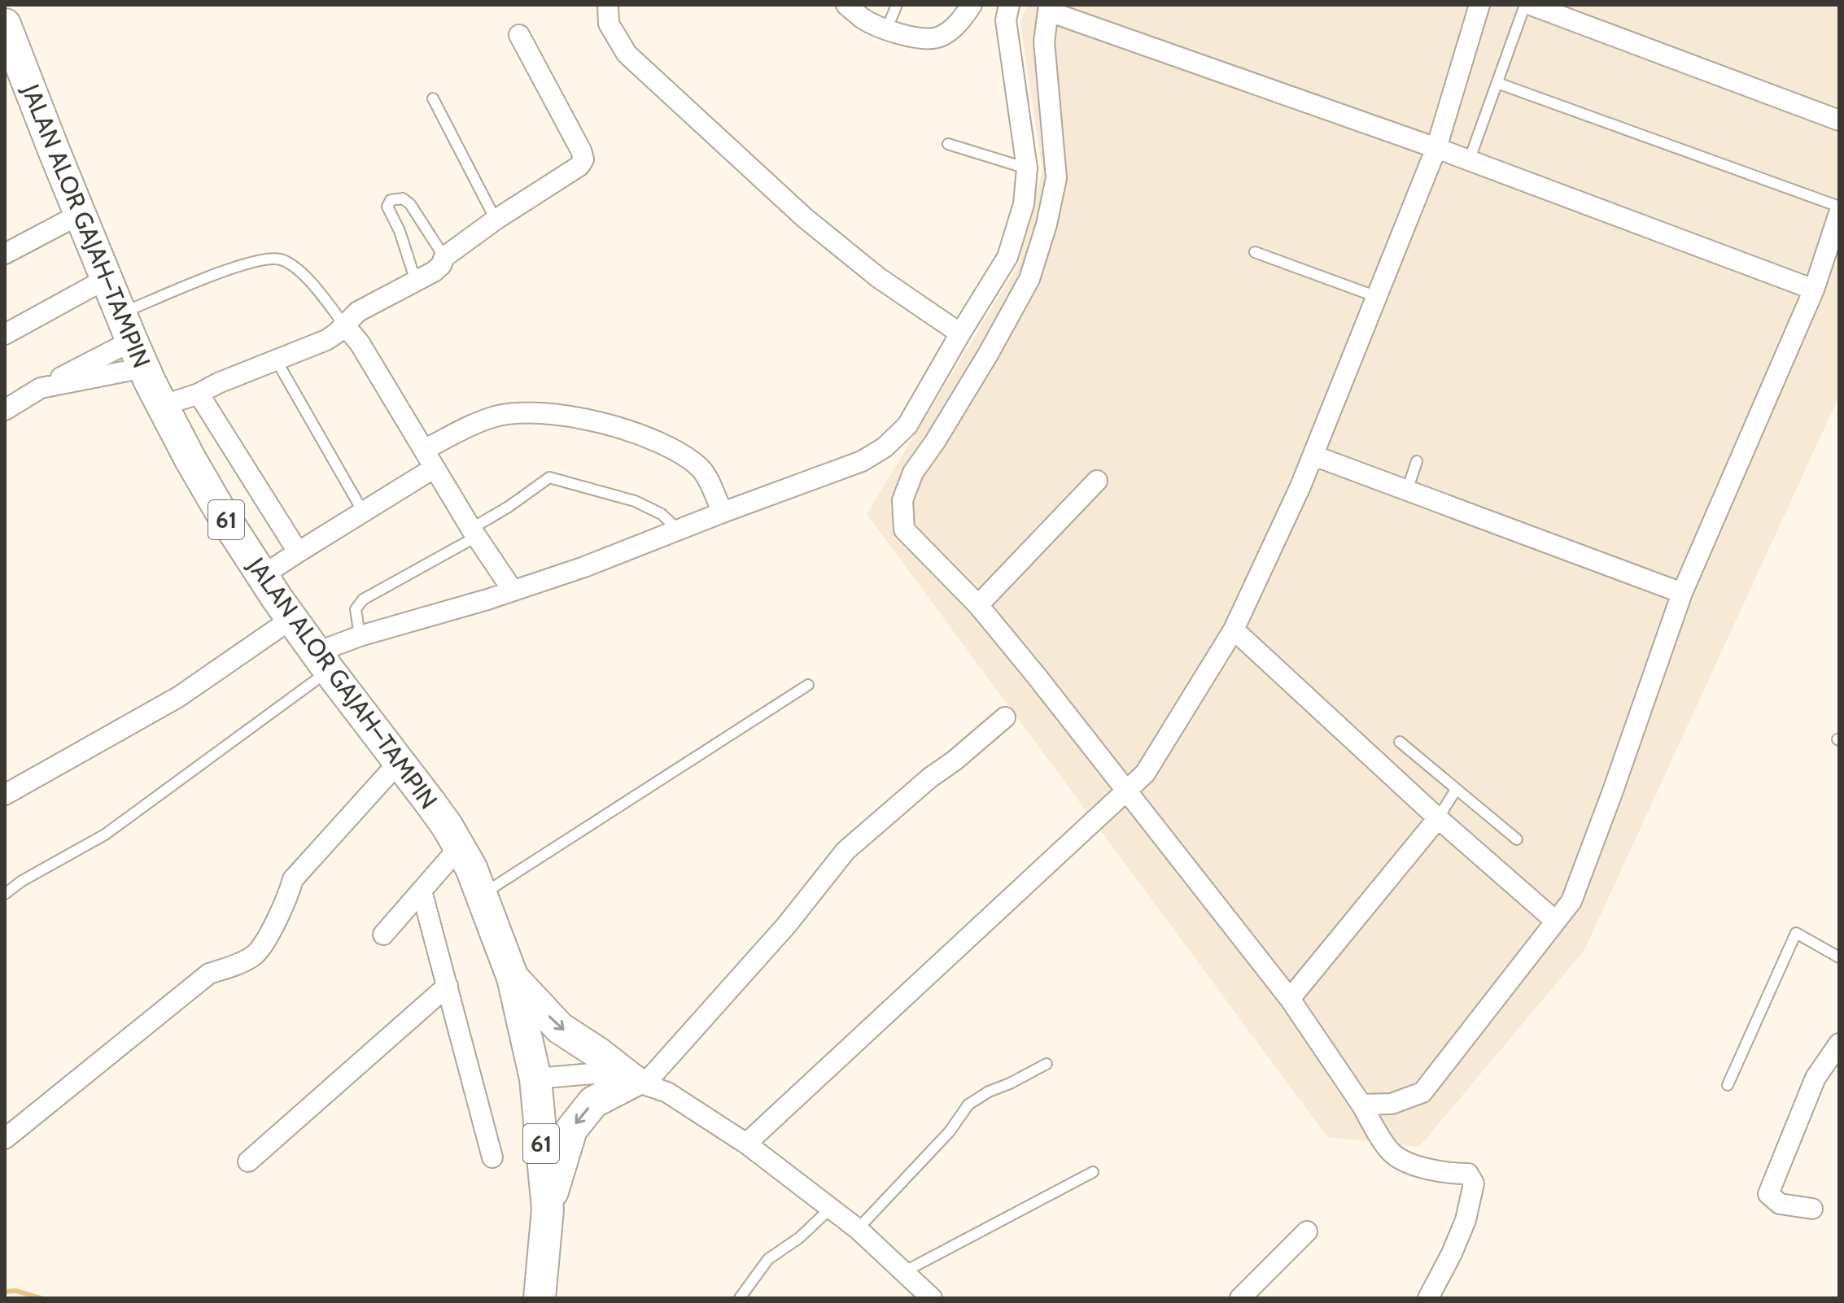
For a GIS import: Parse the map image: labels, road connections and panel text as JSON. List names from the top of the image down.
{
  "streets": {
    "main road": ["JALAN ALOR GAJAH–TAMPIN", "61"]
  }
}
